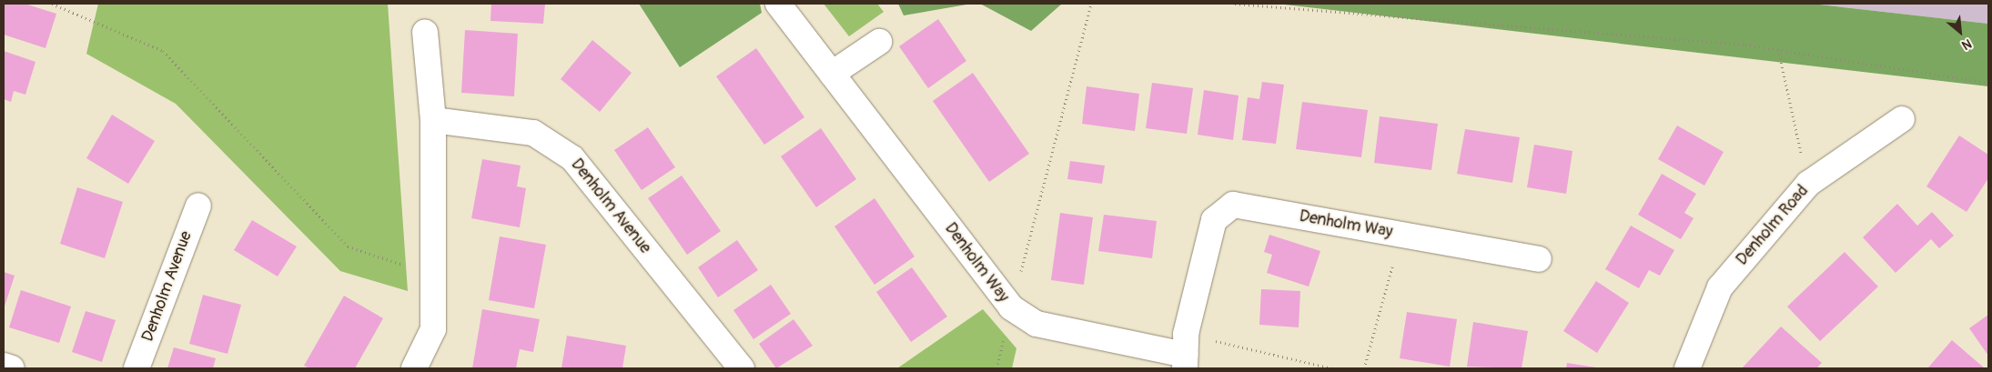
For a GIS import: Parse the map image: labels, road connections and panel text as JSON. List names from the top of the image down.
{
  "streets": {
    "street": ["Denholm Avenue", "Denholm Way", "Denholm Road"]
  },
  "north": "bottom right"
}
